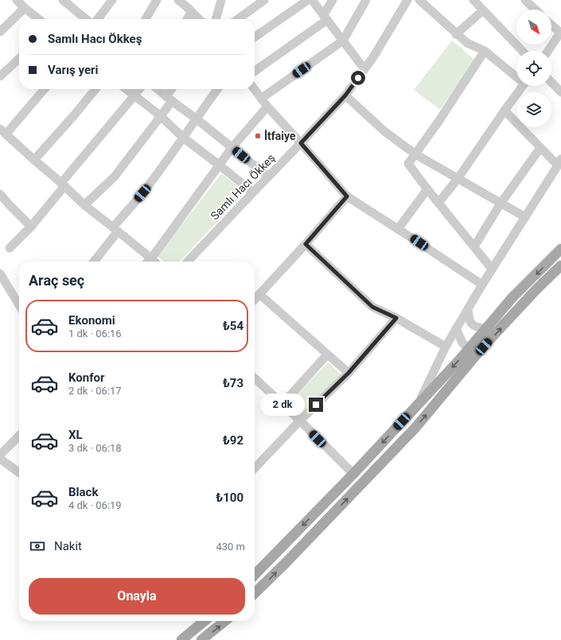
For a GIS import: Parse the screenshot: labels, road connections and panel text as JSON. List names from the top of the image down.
{
  "streets": {
    "street": ["Samlı Hacı Ökkeş"]
  },
  "places": ["İtfaiye"],
  "north": "bottom right",
  "page": {
    "banner": ["Samlı Hacı Ökkeş", "Varış yeri"],
    "heading": "Araç seç",
    "list": [
      {
        "name": "Ekonomi",
        "note": "1 dk · 06:16",
        "value": "₺54"
      },
      {
        "name": "Konfor",
        "note": "2 dk · 06:17",
        "value": "₺73"
      },
      {
        "name": "XL",
        "note": "3 dk · 06:18",
        "value": "₺92"
      },
      {
        "name": "Black",
        "note": "4 dk · 06:19",
        "value": "₺100"
      }
    ],
    "bubble": "2 dk",
    "pay": ["Nakit", "430 m"],
    "buttons": "Onayla"
  }
}
